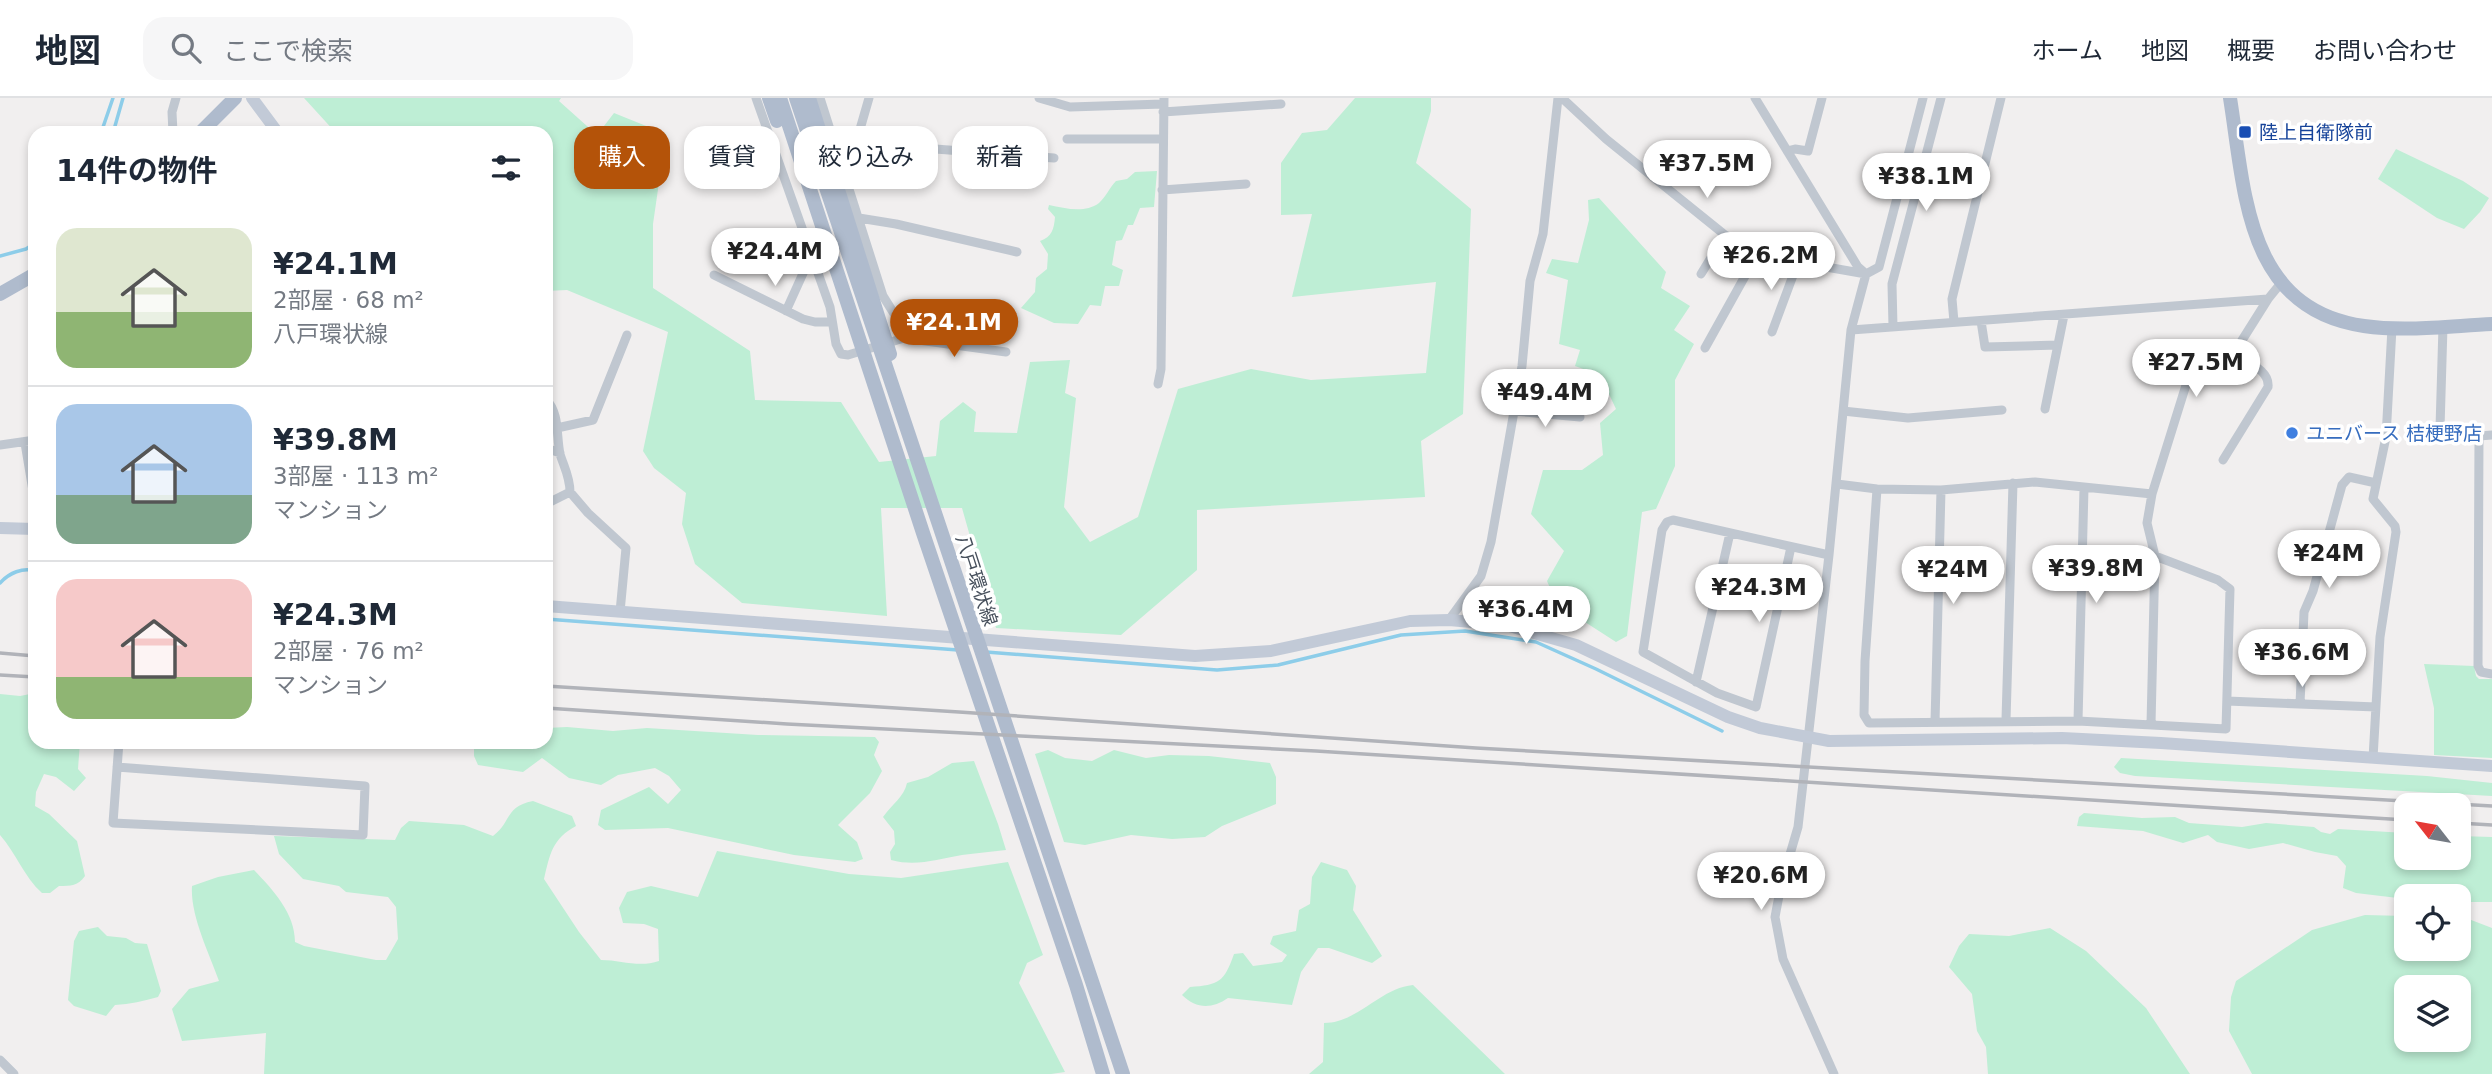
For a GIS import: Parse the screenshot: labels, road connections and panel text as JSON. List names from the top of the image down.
{
  "streets": {
    "main road": ["八戸環状線"]
  },
  "places": {
    "transit": ["陸上自衛隊前"],
    "other": ["ユニバース 桔梗野店"]
  },
  "north": "top left",
  "page": {
    "header": "地図",
    "search": "ここで検索",
    "nav": [
      "ホーム",
      "地図",
      "概要",
      "お問い合わせ"
    ],
    "chip": [
      "購入",
      "賃貸",
      "絞り込み",
      "新着"
    ],
    "heading": "14件の物件",
    "price": [
      "¥37.5M",
      "¥38.1M",
      "¥24.4M",
      "¥26.2M",
      "¥24.1M",
      "¥27.5M",
      "¥49.4M",
      "¥24M",
      "¥39.8M",
      "¥24M",
      "¥24.3M",
      "¥36.4M",
      "¥36.6M",
      "¥20.6M"
    ],
    "list": [
      {
        "name": "¥24.1M",
        "note": "2部屋 · 68 m² · 八戸環状線"
      },
      {
        "name": "¥39.8M",
        "note": "3部屋 · 113 m² · マンション"
      },
      {
        "name": "¥24.3M",
        "note": "2部屋 · 76 m² · マンション"
      }
    ]
  }
}
